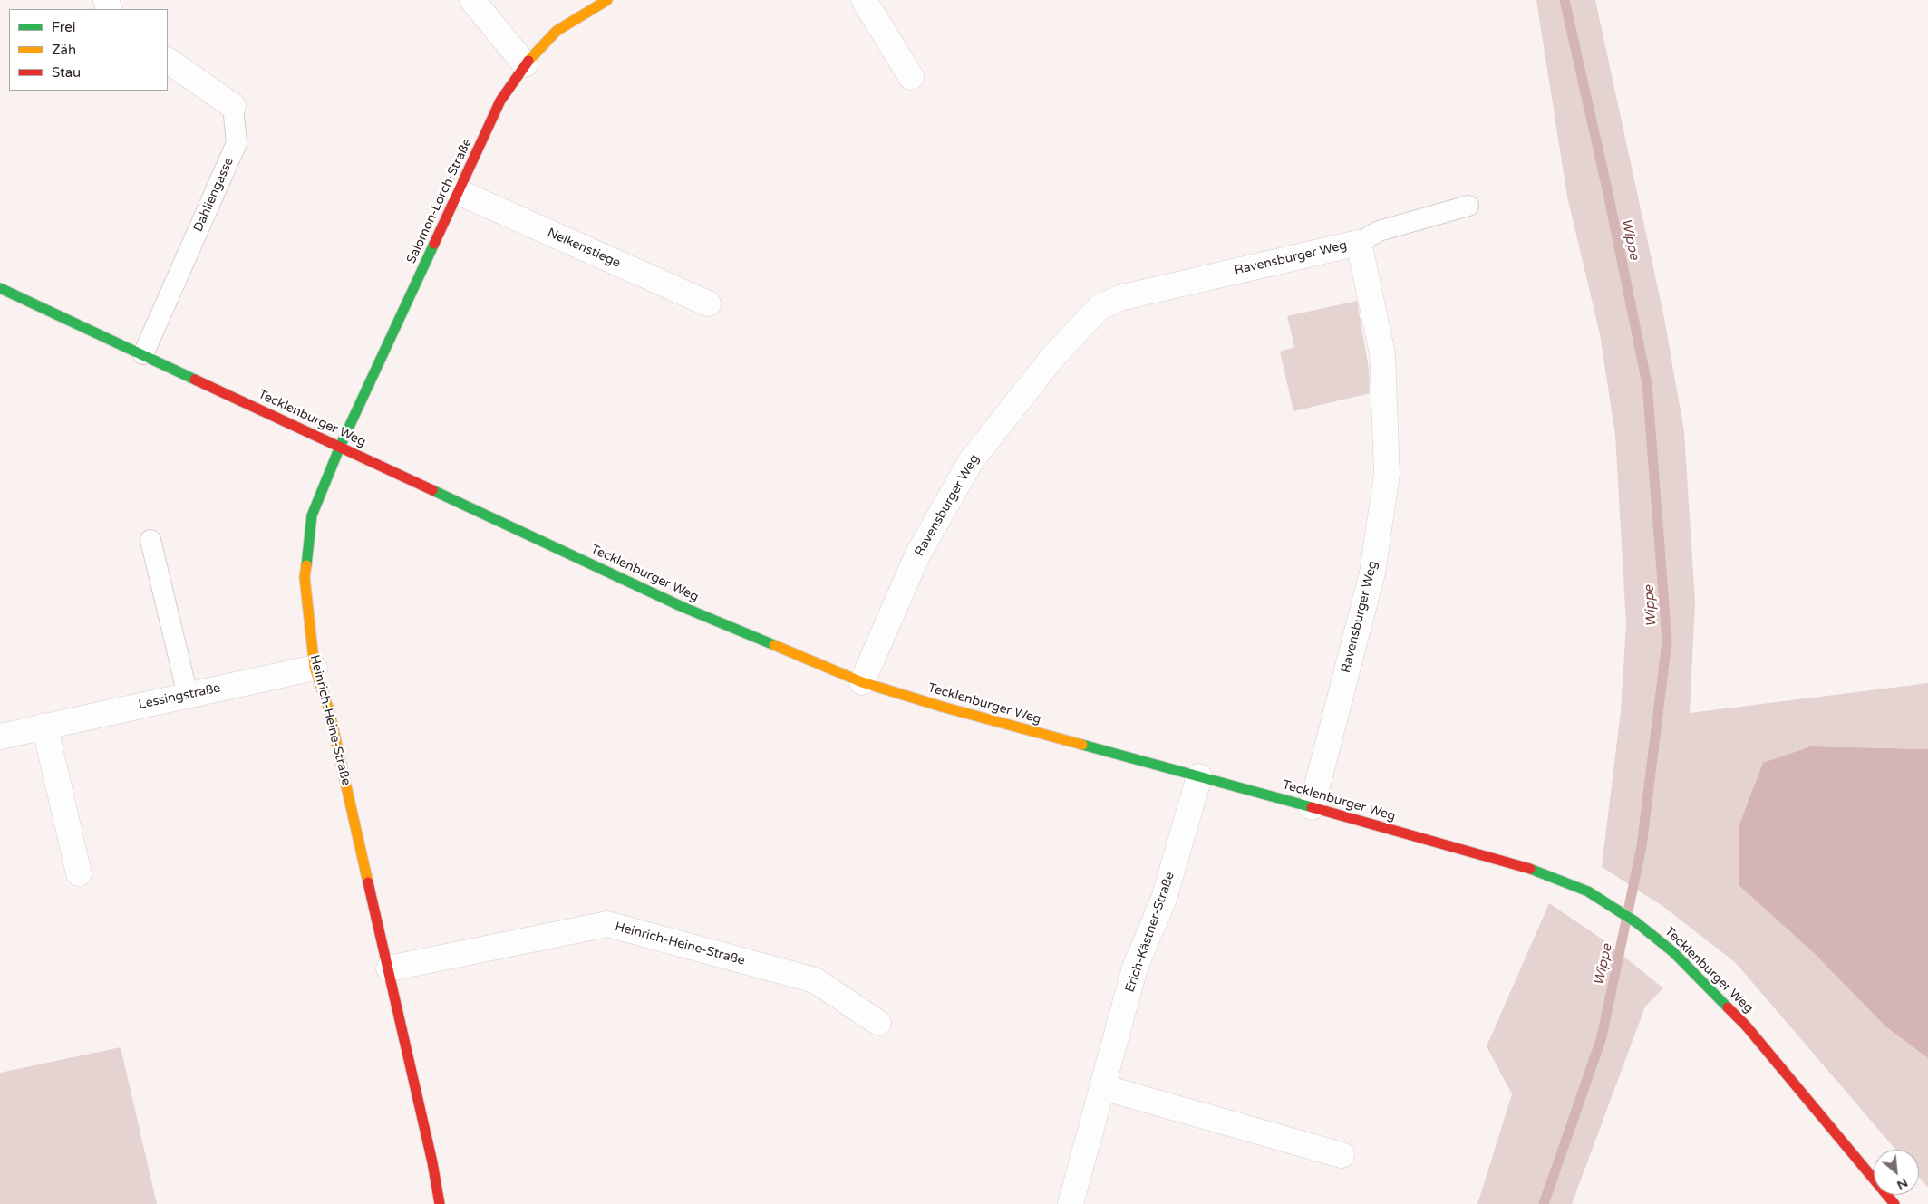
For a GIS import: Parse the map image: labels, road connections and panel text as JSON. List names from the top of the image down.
{
  "streets": {
    "street": [
      "Dahliengasse",
      "Salomon-Lorch-Straße",
      "Nelkenstiege",
      "Ravensburger Weg",
      "Tecklenburger Weg",
      "Lessingstraße",
      "Heinrich-Heine-Straße",
      "Erich-Kästner-Straße"
    ]
  },
  "crossings": [
    ["Dahliengasse", "Tecklenburger Weg"],
    ["Salomon-Lorch-Straße", "Nelkenstiege"],
    ["Salomon-Lorch-Straße", "Tecklenburger Weg"],
    ["Salomon-Lorch-Straße", "Heinrich-Heine-Straße"],
    ["Ravensburger Weg", "Tecklenburger Weg"],
    ["Tecklenburger Weg", "Heinrich-Heine-Straße"],
    ["Tecklenburger Weg", "Erich-Kästner-Straße"],
    ["Lessingstraße", "Heinrich-Heine-Straße"]
  ],
  "water": ["Wippe"],
  "legend": ["Frei", "Zäh", "Stau"],
  "north": "bottom right"
}
